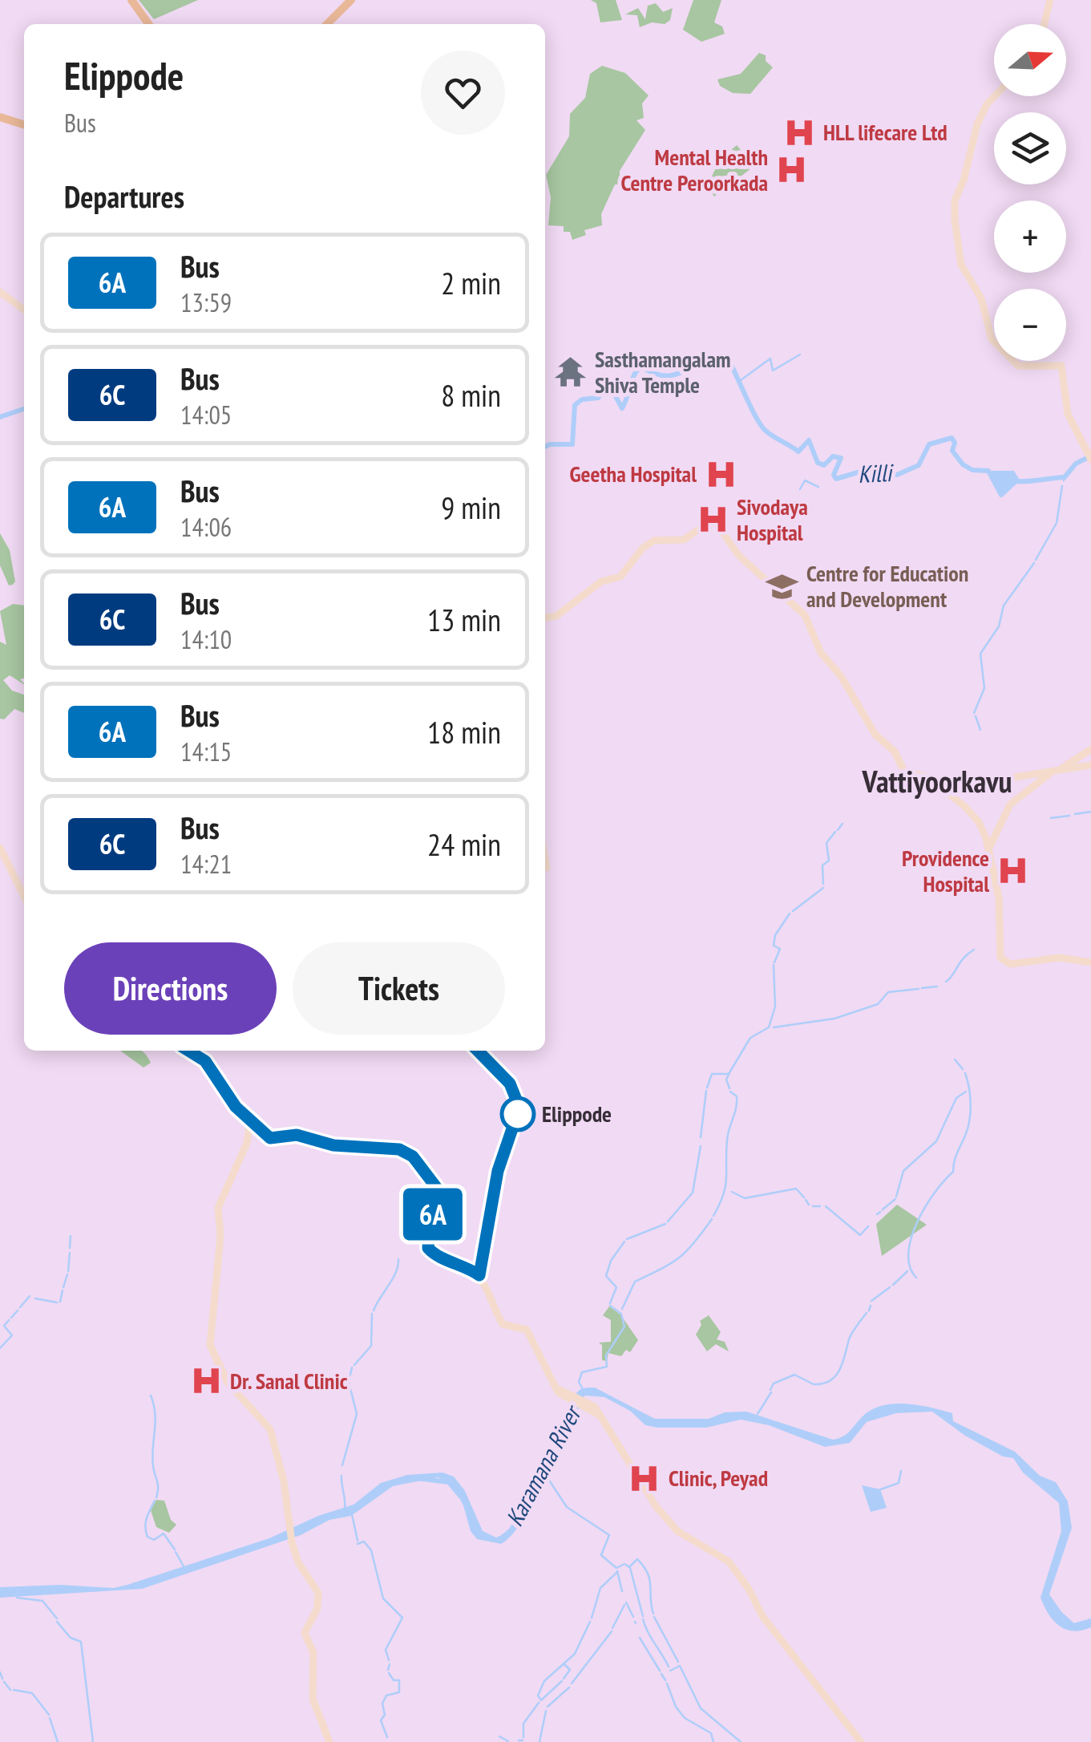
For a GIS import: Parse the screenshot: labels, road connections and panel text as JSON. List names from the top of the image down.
{
  "districts": ["Vattiyoorkavu"],
  "water": ["Killi", "Karamana River"],
  "places": {
    "hospital": [
      "HLL lifecare Ltd",
      "Mental Health Centre Peroorkada",
      "Geetha Hospital",
      "Sivodaya Hospital",
      "Providence Hospital",
      "Dr. Sanal Clinic",
      "Clinic, Peyad"
    ],
    "temple": ["Sasthamangalam Shiva Temple"],
    "school or university": ["Centre for Education and Development"],
    "other": ["Elippode"]
  },
  "lines": ["bus line 6A"],
  "north": "right",
  "page": {
    "on_map": "6A",
    "map_buttons": ["+", "−"],
    "heading": [
      ["Elippode", "Bus"],
      "Departures"
    ],
    "list": [
      {
        "mark": "6A",
        "name": "Bus",
        "note": "13:59",
        "value": "2 min"
      },
      {
        "mark": "6C",
        "name": "Bus",
        "note": "14:05",
        "value": "8 min"
      },
      {
        "mark": "6A",
        "name": "Bus",
        "note": "14:06",
        "value": "9 min"
      },
      {
        "mark": "6C",
        "name": "Bus",
        "note": "14:10",
        "value": "13 min"
      },
      {
        "mark": "6A",
        "name": "Bus",
        "note": "14:15",
        "value": "18 min"
      },
      {
        "mark": "6C",
        "name": "Bus",
        "note": "14:21",
        "value": "24 min"
      }
    ],
    "buttons": ["Directions", "Tickets"]
  }
}
